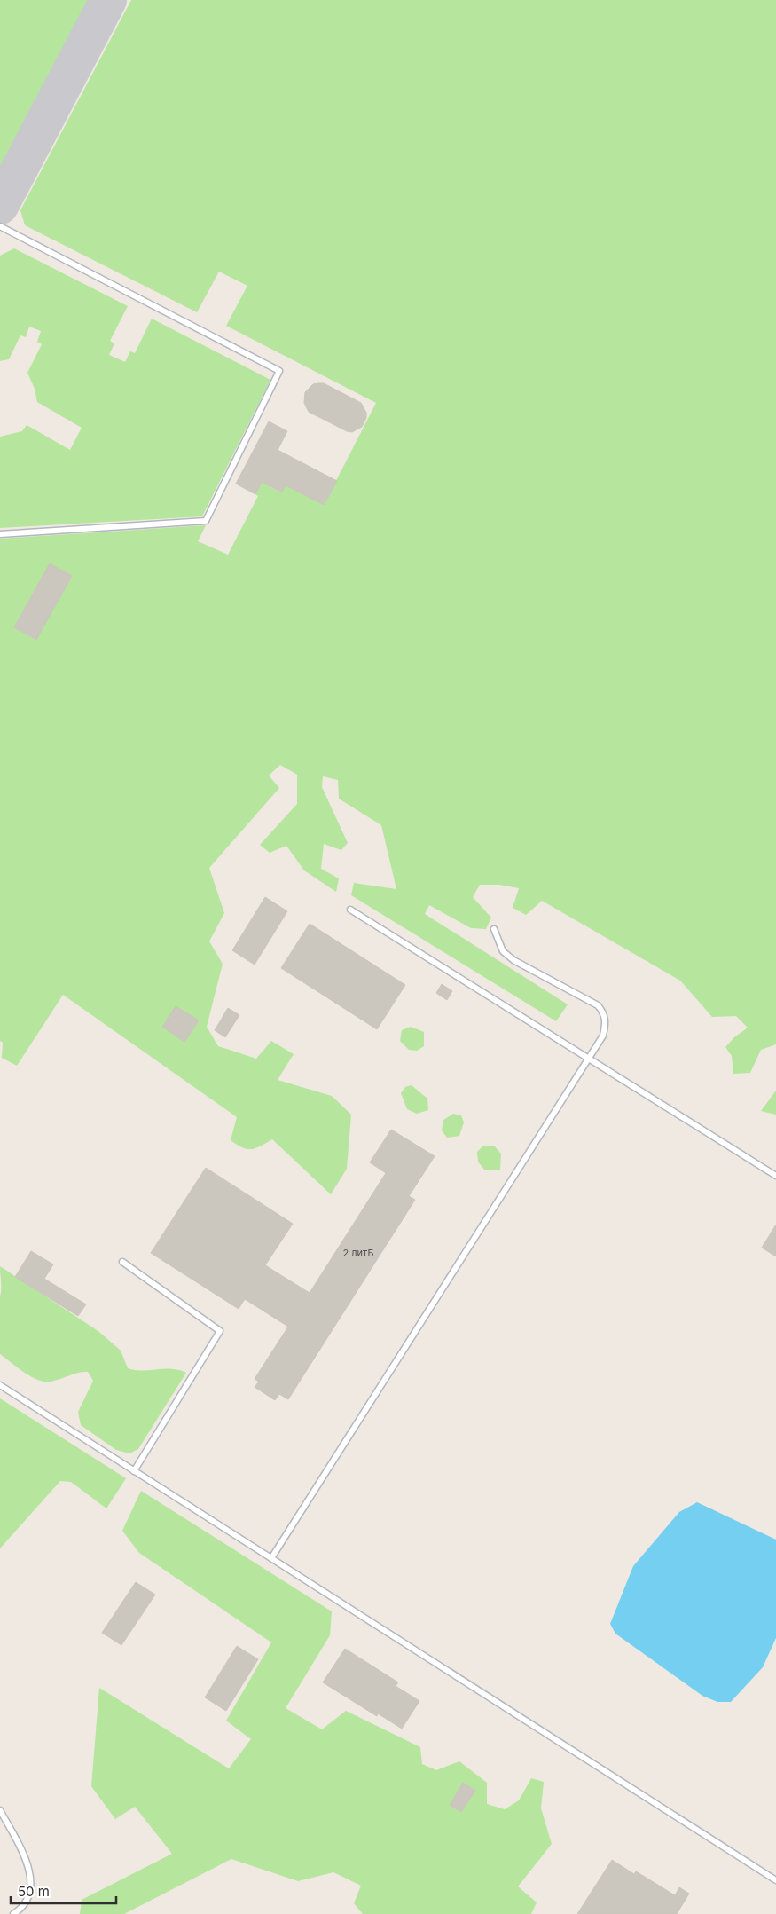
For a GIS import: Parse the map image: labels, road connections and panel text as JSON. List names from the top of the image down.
{
  "house_numbers": ["2 литБ"],
  "scale_bar": "50 m"
}
